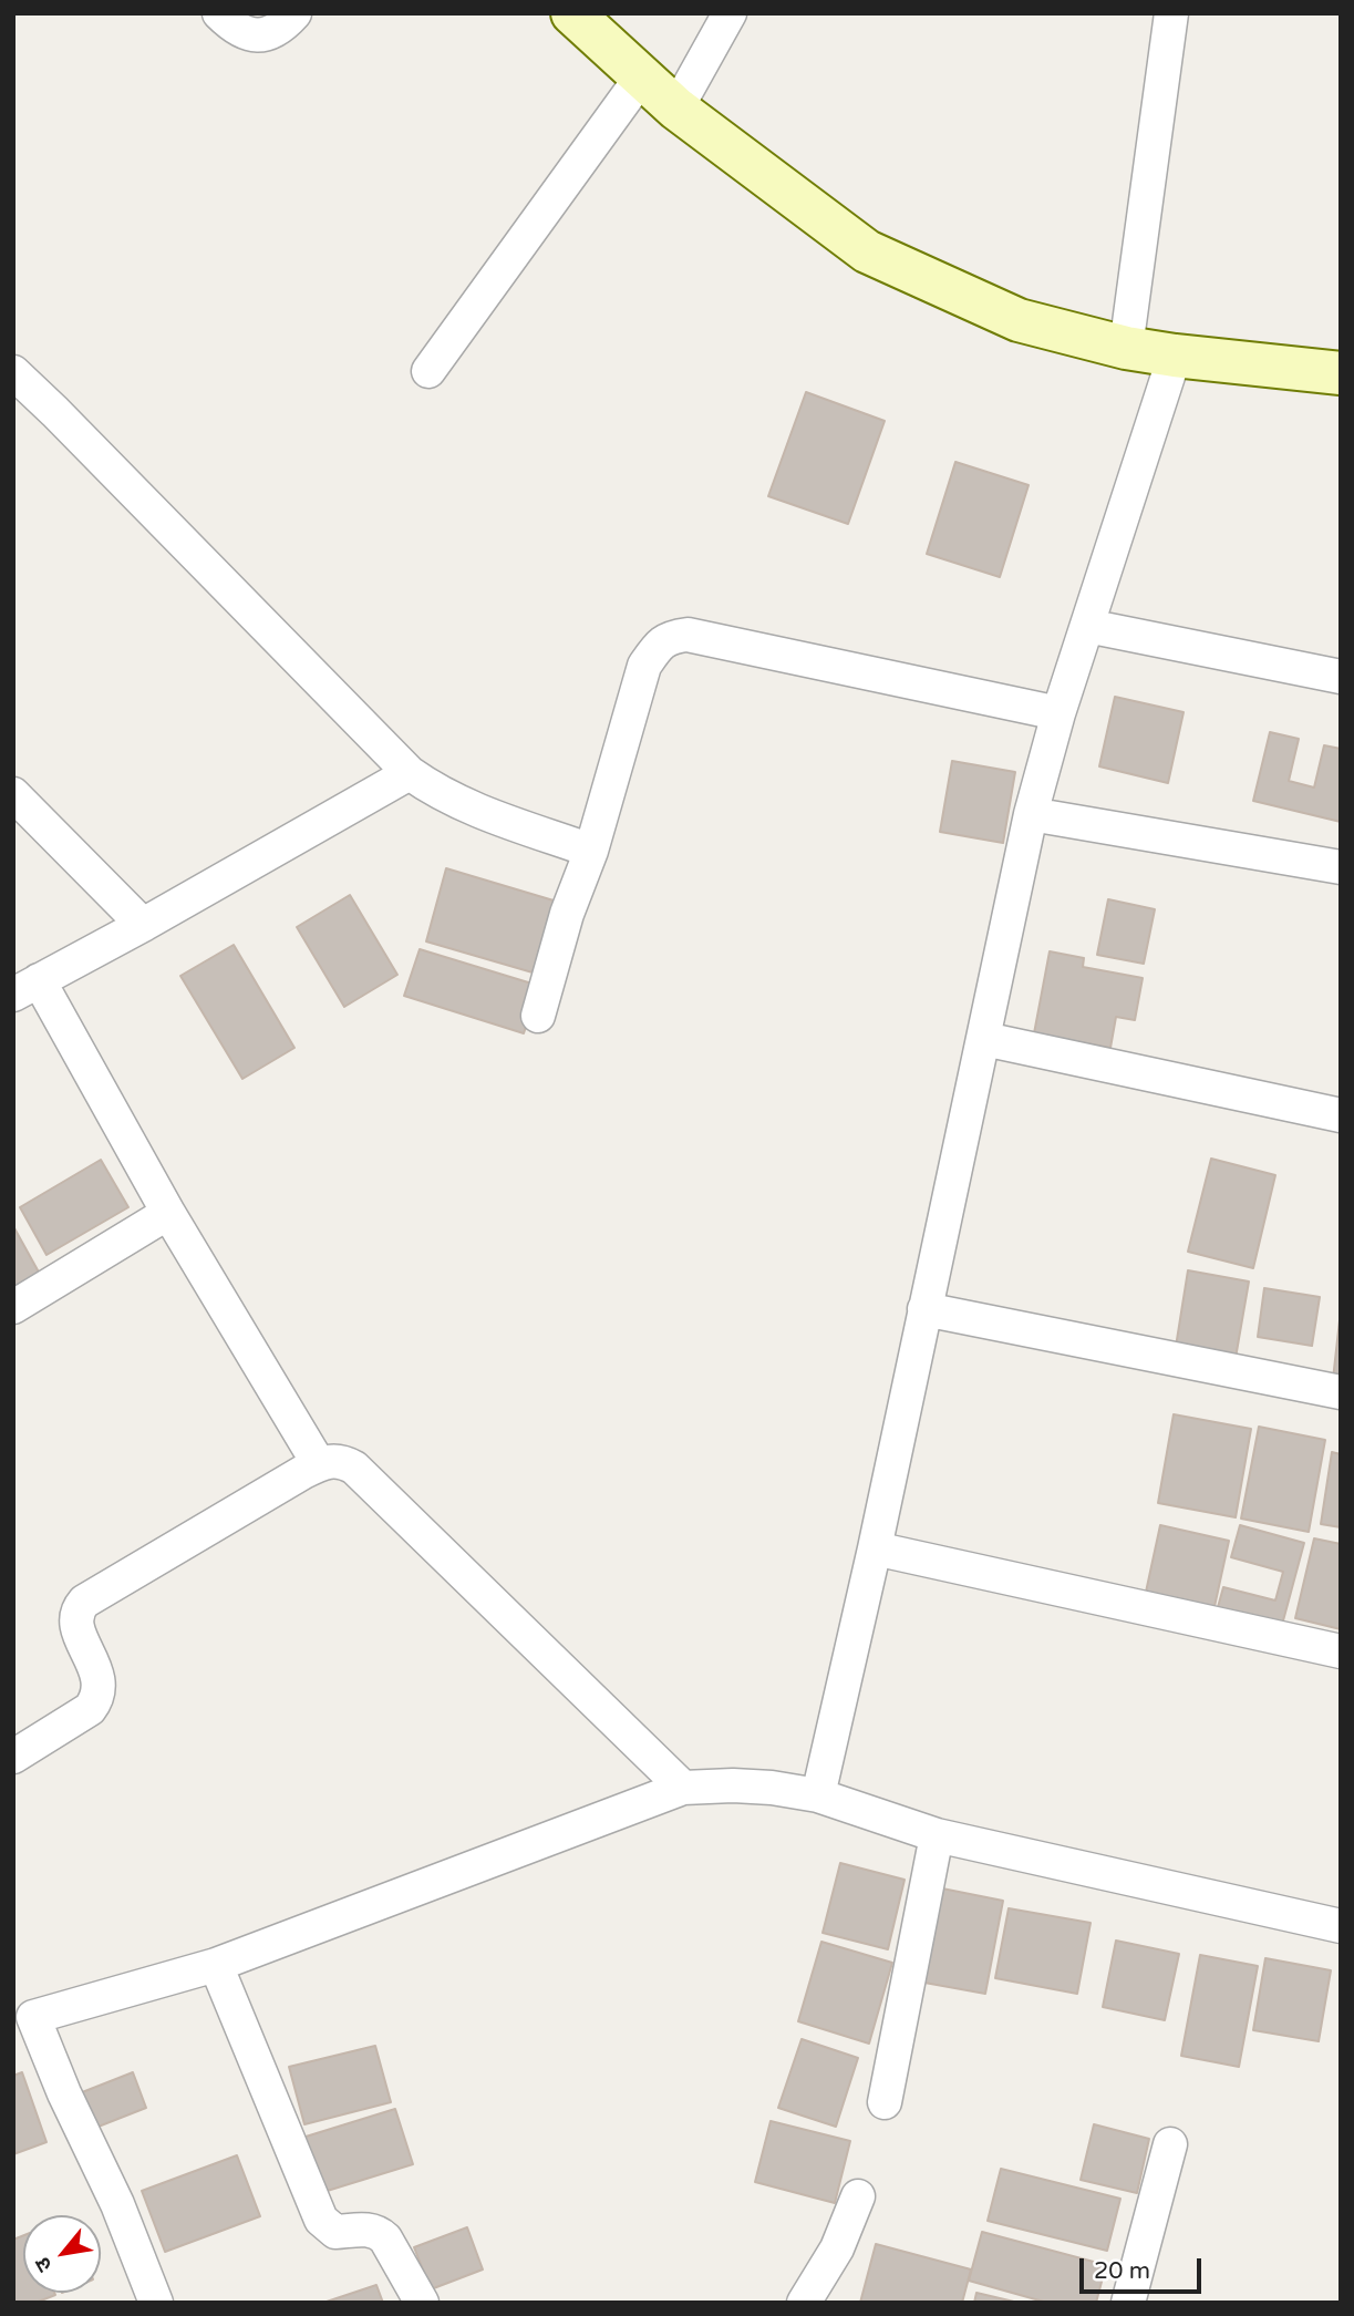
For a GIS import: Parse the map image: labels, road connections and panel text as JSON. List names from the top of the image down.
{
  "scale_bar": "20 m",
  "north": "bottom left"
}
